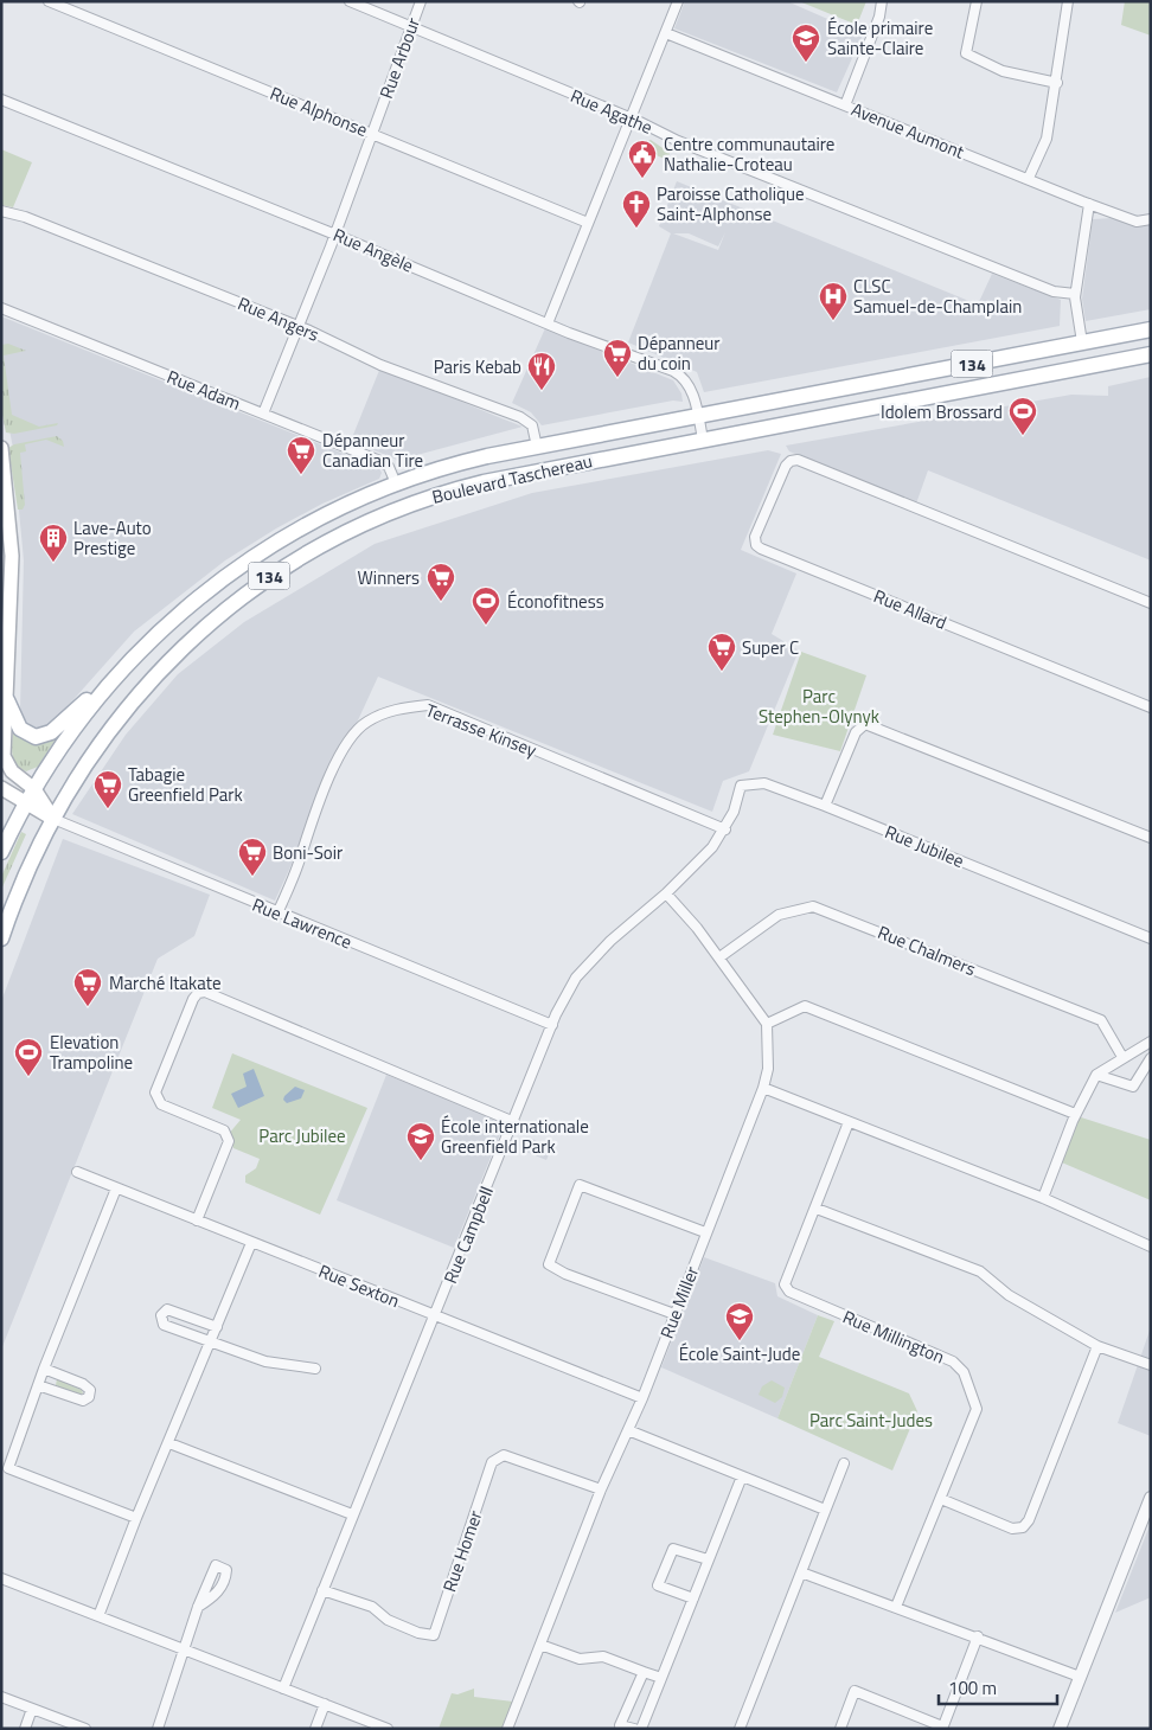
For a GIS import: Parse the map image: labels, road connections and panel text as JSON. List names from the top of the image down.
{
  "streets": {
    "main road": ["134", "Boulevard Taschereau"],
    "street": [
      "Rue Arbour",
      "Rue Alphonse",
      "Rue Agathe",
      "Avenue Aumont",
      "Rue Angèle",
      "Rue Angers",
      "Rue Adam",
      "Rue Allard",
      "Terrasse Kinsey",
      "Rue Jubilee",
      "Rue Lawrence",
      "Rue Chalmers",
      "Rue Campbell",
      "Rue Sexton",
      "Rue Miller",
      "Rue Millington",
      "Rue Homer"
    ]
  },
  "crossings": [
    ["Rue Arbour", "Rue Alphonse"],
    ["Rue Arbour", "Rue Agathe"],
    ["Rue Arbour", "Rue Angèle"],
    ["Rue Arbour", "Rue Angers"],
    ["Rue Arbour", "Rue Adam"],
    ["Rue Angèle", "Boulevard Taschereau"],
    ["Rue Angers", "Boulevard Taschereau"],
    ["Rue Adam", "Boulevard Taschereau"],
    ["Boulevard Taschereau", "Rue Lawrence"],
    ["Terrasse Kinsey", "Rue Jubilee"],
    ["Terrasse Kinsey", "Rue Lawrence"],
    ["Terrasse Kinsey", "Rue Campbell"],
    ["Rue Jubilee", "Rue Campbell"],
    ["Rue Lawrence", "Rue Campbell"],
    ["Rue Campbell", "Rue Sexton"],
    ["Rue Campbell", "Rue Homer"],
    ["Rue Sexton", "Rue Miller"],
    ["Rue Miller", "Rue Homer"]
  ],
  "parks": ["Parc Stephen-Olynyk", "Parc Jubilee", "Parc Saint-Judes"],
  "places": {
    "school or university": ["École primaire Sainte-Claire", "École internationale Greenfield Park", "École Saint-Jude"],
    "public building": ["Centre communautaire Nathalie-Croteau"],
    "church": ["Paroisse Catholique Saint-Alphonse"],
    "hospital": ["CLSC Samuel-de-Champlain"],
    "supermarket": [
      "Dépanneur du coin",
      "Dépanneur Canadian Tire",
      "Winners",
      "Super C",
      "Tabagie Greenfield Park",
      "Boni-Soir",
      "Marché Itakate"
    ],
    "restaurant": ["Paris Kebab"],
    "sports": ["Idolem Brossard", "Éconofitness", "Elevation Trampoline"],
    "building": ["Lave-Auto Prestige"]
  },
  "scale_bar": "100 m"
}
